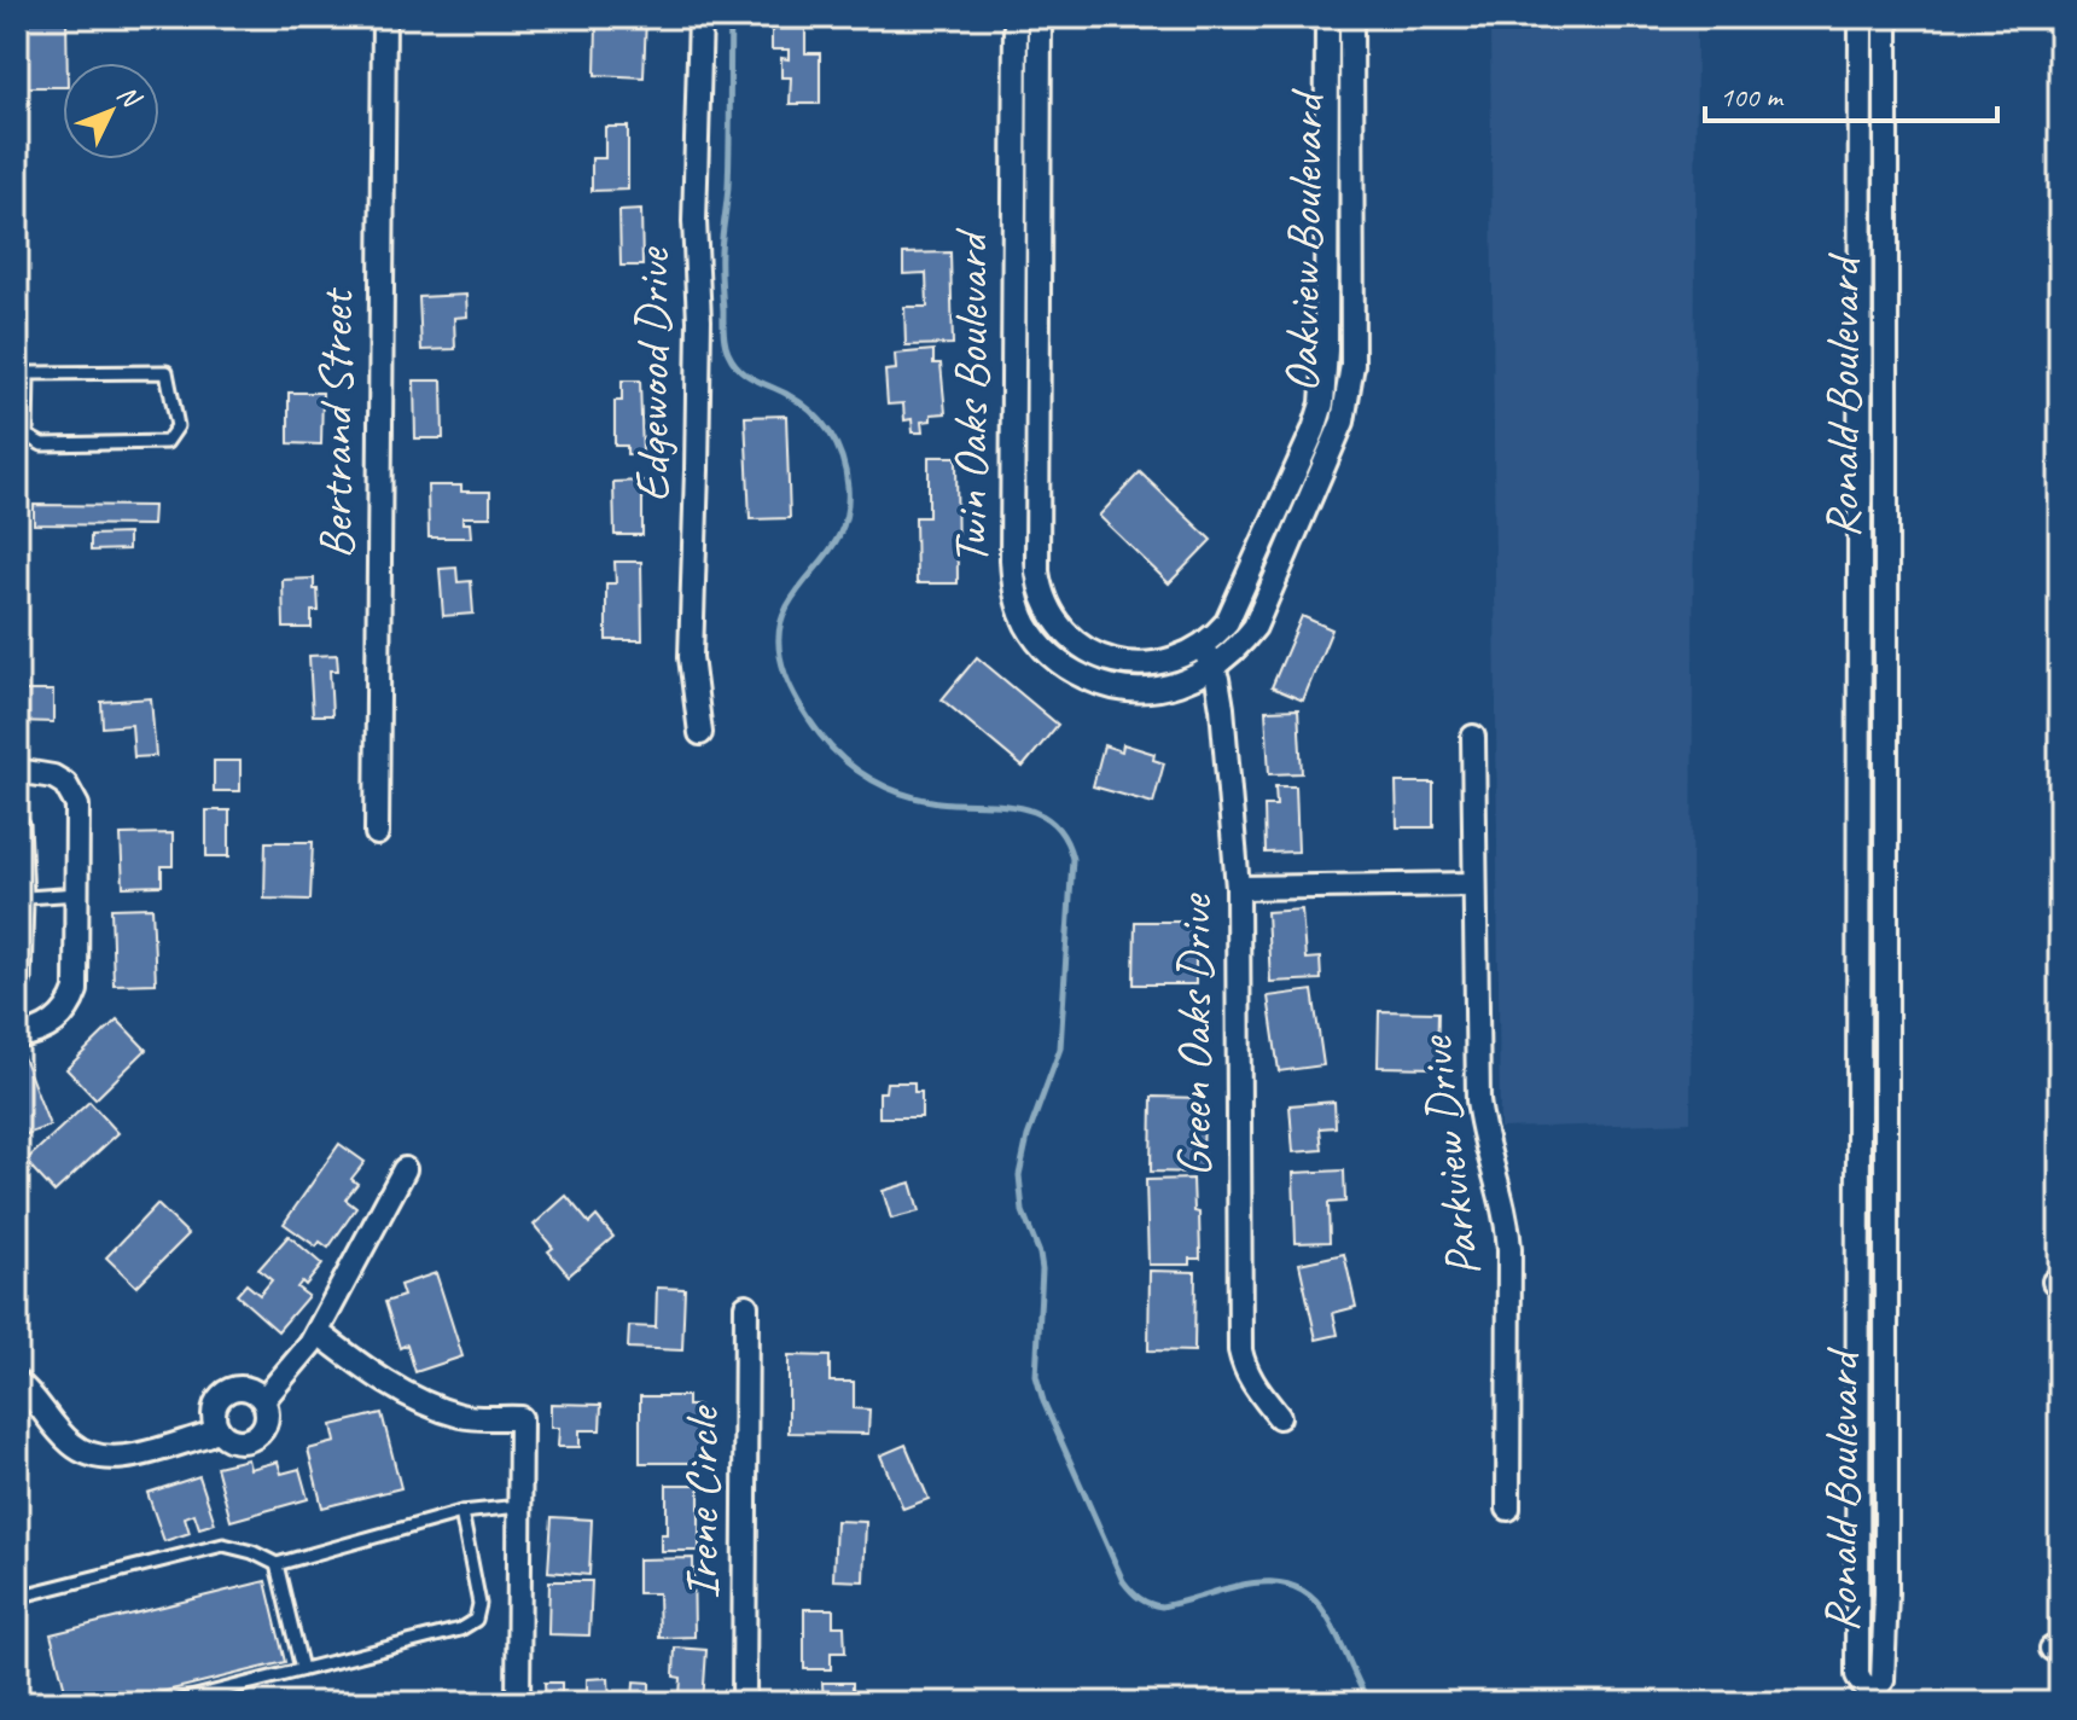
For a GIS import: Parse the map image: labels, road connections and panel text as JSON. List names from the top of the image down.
{
  "streets": {
    "street": [
      "Oakview Boulevard",
      "Edgewood Drive",
      "Ronald Boulevard",
      "Twin Oaks Boulevard",
      "Bertrand Street",
      "Green Oaks Drive",
      "Parkview Drive",
      "Irene Circle"
    ]
  },
  "crossings": [
    ["Oakview Boulevard", "Twin Oaks Boulevard"],
    ["Oakview Boulevard", "Green Oaks Drive"],
    ["Twin Oaks Boulevard", "Green Oaks Drive"]
  ],
  "scale_bar": "100 m",
  "north": "top right"
}
